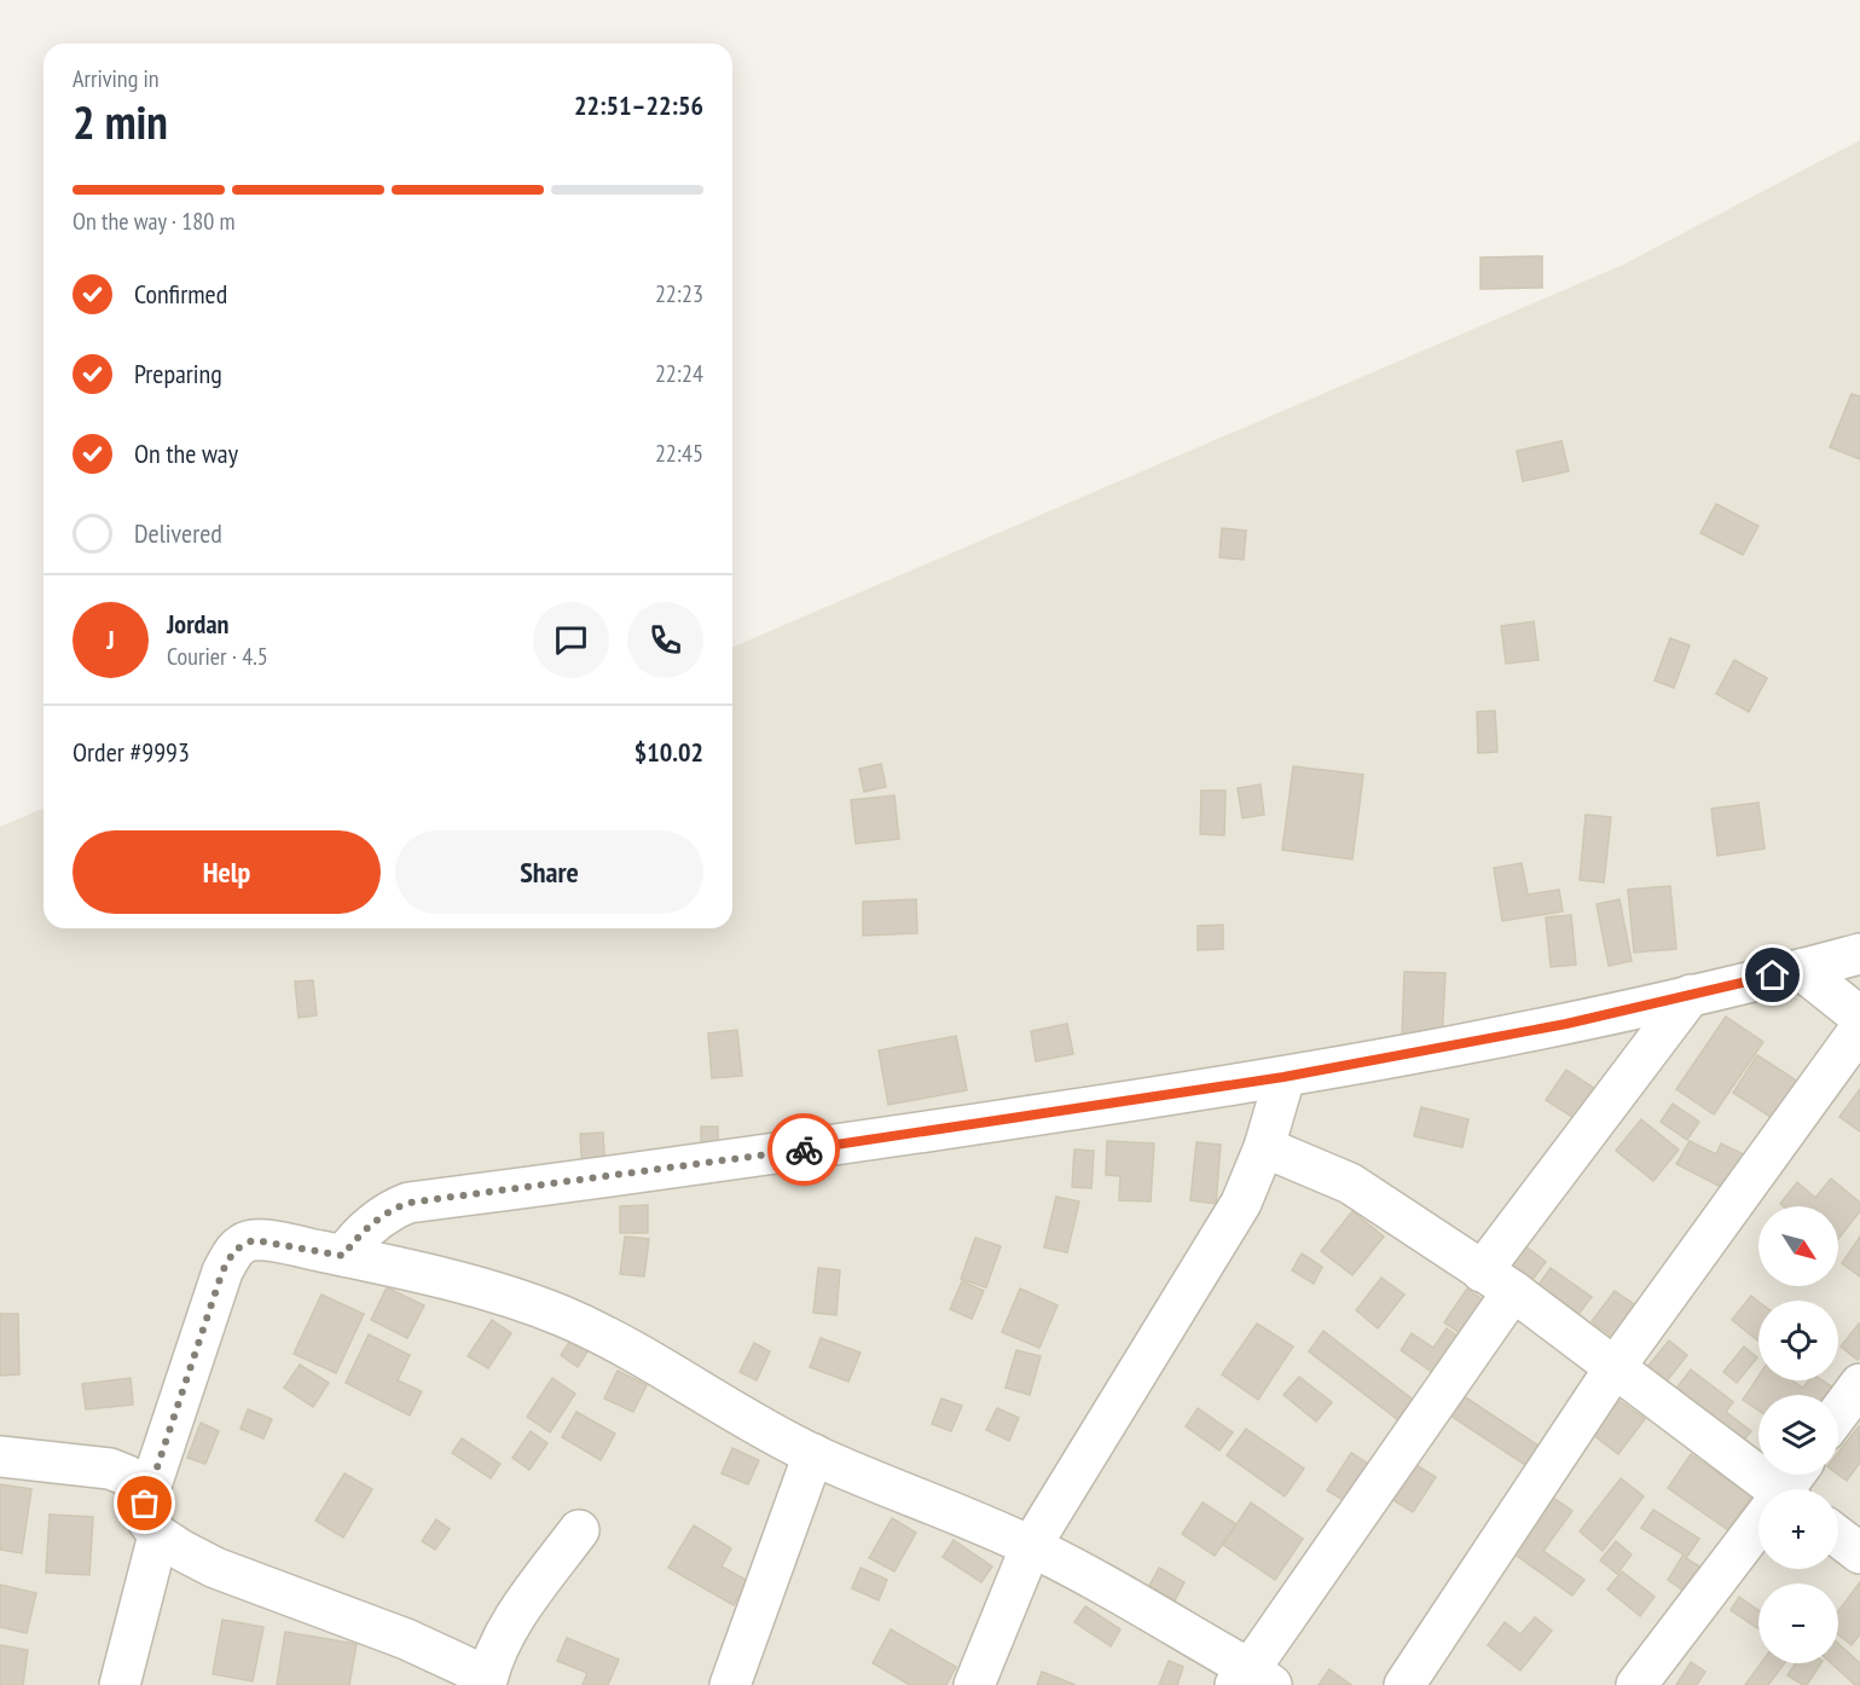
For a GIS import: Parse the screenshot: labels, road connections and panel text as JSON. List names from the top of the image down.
{
  "north": "bottom right",
  "page": {
    "heading": ["2 min", "Arriving in", "22:51–22:56"],
    "panel": [
      "Jordan",
      "Courier · 4.5",
      "Order #9993",
      "$10.02"
    ],
    "bar": "On the way · 180 m",
    "list": [
      ["Confirmed", "22:23"],
      ["Preparing", "22:24"],
      ["On the way", "22:45"],
      "Delivered"
    ],
    "round": "J",
    "buttons": ["Help", "Share"],
    "map_buttons": ["+", "−"]
  }
}
